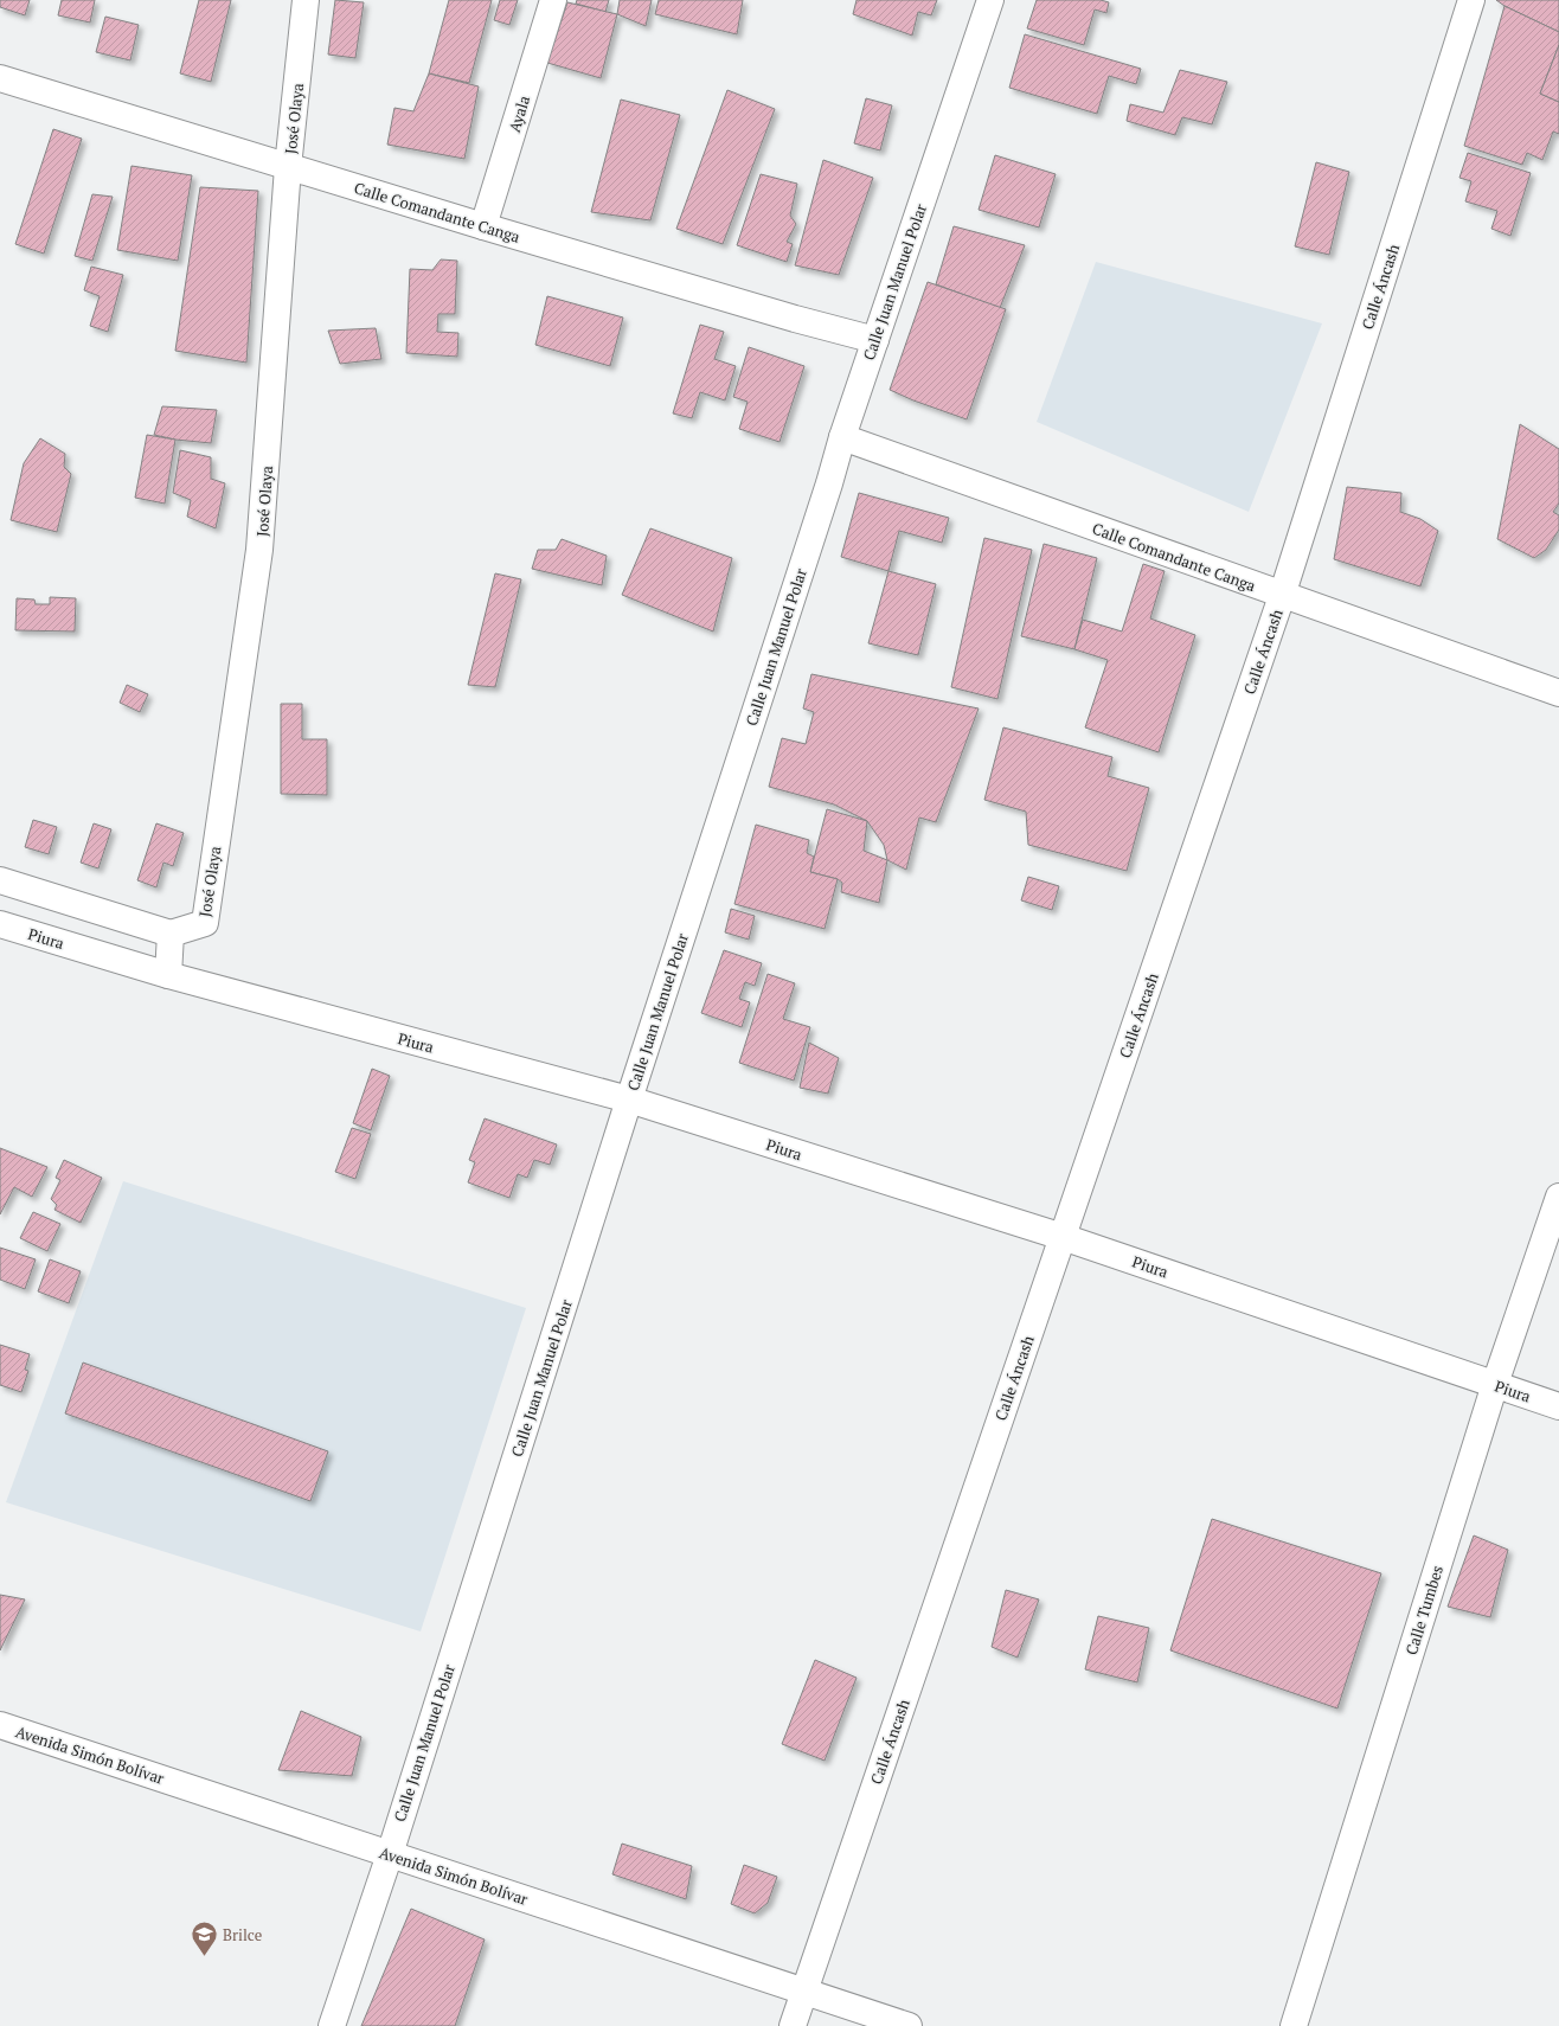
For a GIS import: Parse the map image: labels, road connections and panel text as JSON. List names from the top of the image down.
{
  "streets": {
    "street": [
      "Ayala",
      "José Olaya",
      "Calle Comandante Canga",
      "Calle Juan Manuel Polar",
      "Calle Áncash",
      "Piura",
      "Calle Tumbes",
      "Avenida Simón Bolívar"
    ]
  },
  "crossings": [
    ["Ayala", "Calle Comandante Canga"],
    ["José Olaya", "Calle Comandante Canga"],
    ["Calle Comandante Canga", "Calle Juan Manuel Polar"],
    ["Calle Comandante Canga", "Calle Áncash"],
    ["Calle Juan Manuel Polar", "Piura"],
    ["Calle Juan Manuel Polar", "Avenida Simón Bolívar"],
    ["Calle Áncash", "Piura"],
    ["Calle Áncash", "Avenida Simón Bolívar"],
    ["Piura", "Calle Tumbes"]
  ],
  "places": {
    "school or university": ["Brilce"]
  }
}
